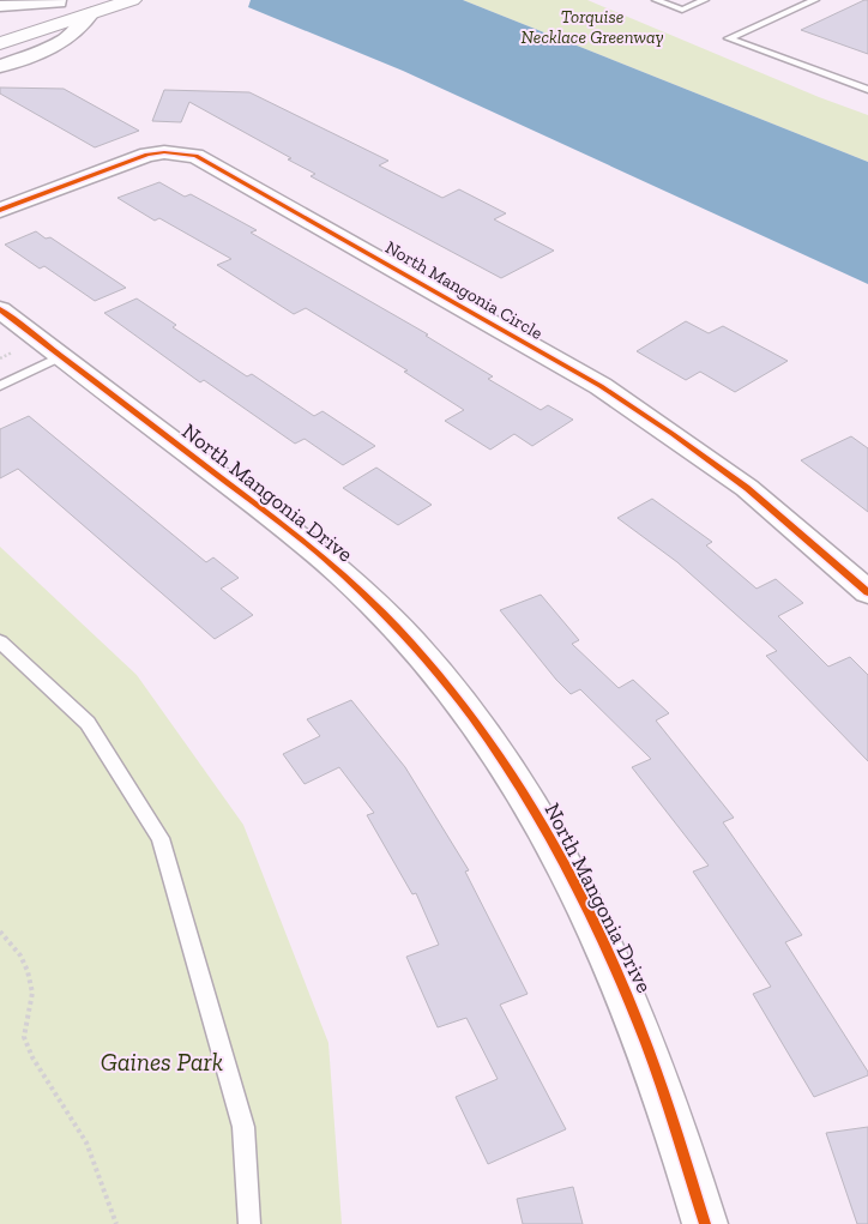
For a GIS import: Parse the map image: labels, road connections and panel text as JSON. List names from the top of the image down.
{
  "streets": {
    "street": ["North Mangonia Circle", "North Mangonia Drive"]
  },
  "parks": ["Torquise Necklace Greenway", "Gaines Park"]
}
